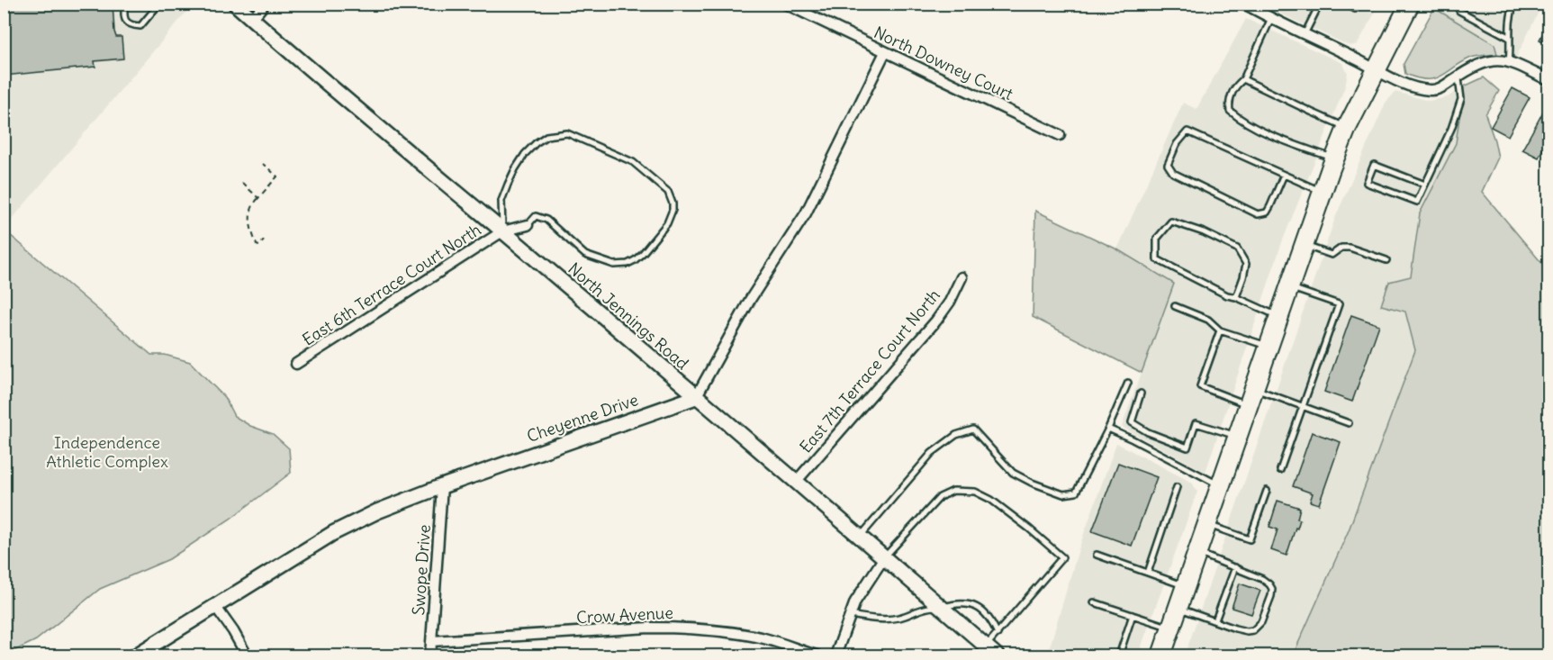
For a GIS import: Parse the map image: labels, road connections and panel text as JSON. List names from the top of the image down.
{
  "streets": {
    "street": [
      "North Downey Court",
      "East 6th Terrace Court North",
      "North Jennings Road",
      "East 7th Terrace Court North",
      "Cheyenne Drive",
      "Swope Drive",
      "Crow Avenue"
    ]
  },
  "crossings": [
    ["East 6th Terrace Court North", "North Jennings Road"],
    ["North Jennings Road", "East 7th Terrace Court North"],
    ["North Jennings Road", "Cheyenne Drive"],
    ["Cheyenne Drive", "Swope Drive"],
    ["Swope Drive", "Crow Avenue"]
  ],
  "parks": ["Independence Athletic Complex"]
}
